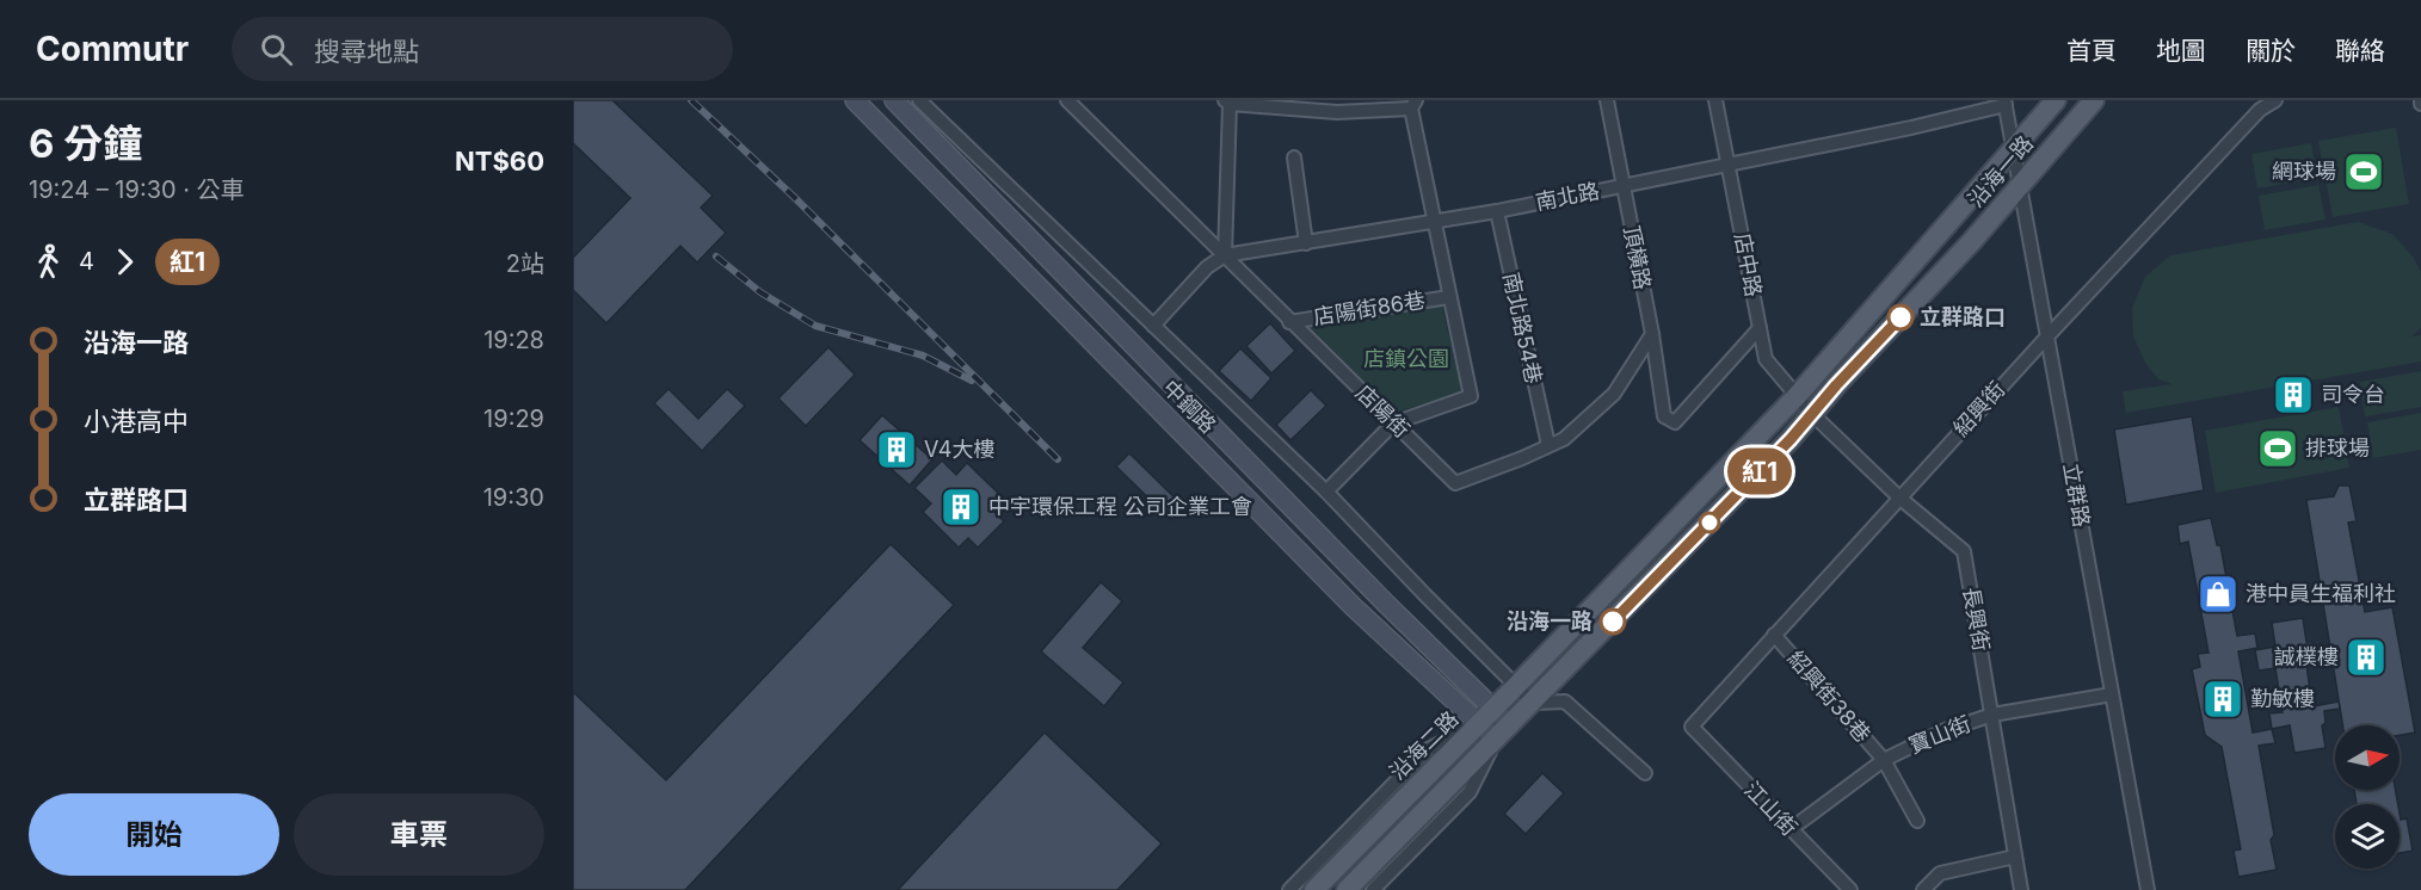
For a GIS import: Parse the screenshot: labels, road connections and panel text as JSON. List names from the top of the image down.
{
  "streets": {
    "main road": ["沿海一路", "沿海二路"],
    "street": [
      "南北路",
      "頂橫路",
      "店中路",
      "店陽街86巷",
      "南北路54巷",
      "中鋼路",
      "紹興街",
      "店陽街",
      "立群路",
      "長興街",
      "紹興街38巷",
      "寶山街",
      "江山街"
    ]
  },
  "crossings": [
    ["沿海一路", "店中路"],
    ["沿海一路", "中鋼路"],
    ["沿海一路", "立群路"],
    ["沿海一路", "長興街"],
    ["沿海一路", "沿海二路"],
    ["南北路", "頂橫路"],
    ["南北路", "店中路"],
    ["南北路", "南北路54巷"],
    ["南北路", "店陽街"],
    ["南北路", "立群路"],
    ["頂橫路", "店中路"],
    ["頂橫路", "店陽街"],
    ["店中路", "長興街"],
    ["店陽街86巷", "店陽街"],
    ["南北路54巷", "店陽街"],
    ["中鋼路", "沿海二路"],
    ["紹興街", "立群路"],
    ["紹興街", "長興街"],
    ["紹興街", "紹興街38巷"],
    ["紹興街", "江山街"],
    ["立群路", "寶山街"],
    ["長興街", "寶山街"],
    ["紹興街38巷", "寶山街"],
    ["寶山街", "江山街"]
  ],
  "parks": ["店鎮公園"],
  "places": {
    "sports": ["網球場", "排球場"],
    "other": ["立群路口", "沿海一路"],
    "building": [
      "司令台",
      "V4大樓",
      "中宇環保工程 公司企業工會",
      "誠樸樓",
      "勤敏樓"
    ],
    "shop": ["港中員生福利社"]
  },
  "lines": ["bus line 紅1"],
  "north": "right",
  "page": {
    "header": "Commutr",
    "search": "搜尋地點",
    "nav": [
      "首頁",
      "地圖",
      "關於",
      "聯絡"
    ],
    "heading": ["6 分鐘", "19:24 – 19:30 · 公車", "NT$60"],
    "on_map": "紅1",
    "legs": ["4", "紅1", "2站"],
    "list": [
      {
        "name": "沿海一路",
        "value": "19:28"
      },
      {
        "name": "小港高中",
        "value": "19:29"
      },
      {
        "name": "立群路口",
        "value": "19:30"
      }
    ],
    "buttons": ["開始", "車票"]
  }
}
